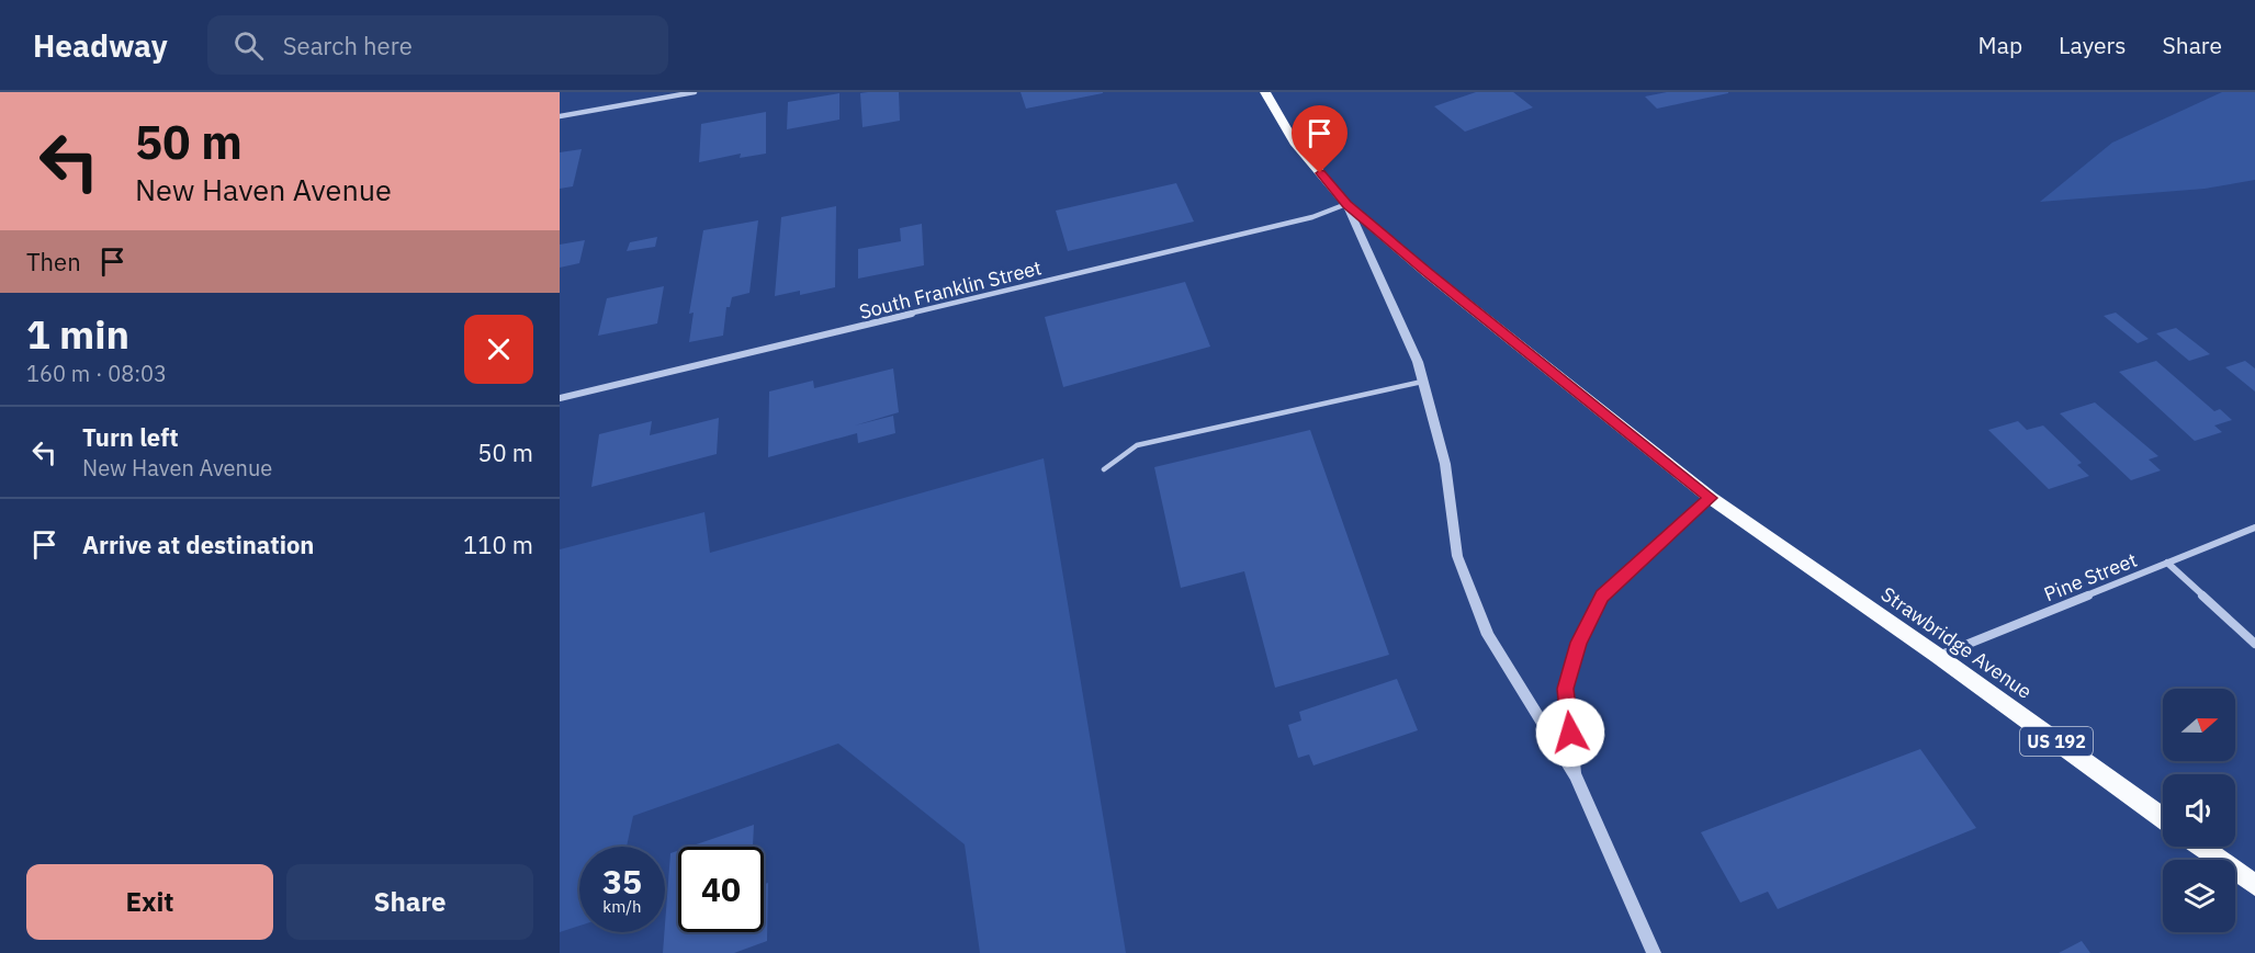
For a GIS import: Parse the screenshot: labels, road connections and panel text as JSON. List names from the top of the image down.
{
  "streets": {
    "main road": ["Strawbridge Avenue", "US 192"],
    "street": ["South Franklin Street", "Pine Street"]
  },
  "crossings": [
    ["South Franklin Street", "US 192"],
    ["Pine Street", "Strawbridge Avenue"],
    ["Strawbridge Avenue", "US 192"]
  ],
  "north": "right",
  "page": {
    "header": "Headway",
    "search": "Search here",
    "nav": ["Map", "Layers", "Share"],
    "turn": ["50 m", "New Haven Avenue"],
    "then": "Then",
    "heading": ["1 min", "160 m · 08:03"],
    "list": [
      {
        "name": "Turn left",
        "note": "New Haven Avenue",
        "value": "50 m"
      },
      {
        "name": "Arrive at destination",
        "value": "110 m"
      }
    ],
    "speed": "35 km/h",
    "limit": "40",
    "buttons": ["Exit", "Share"]
  }
}
